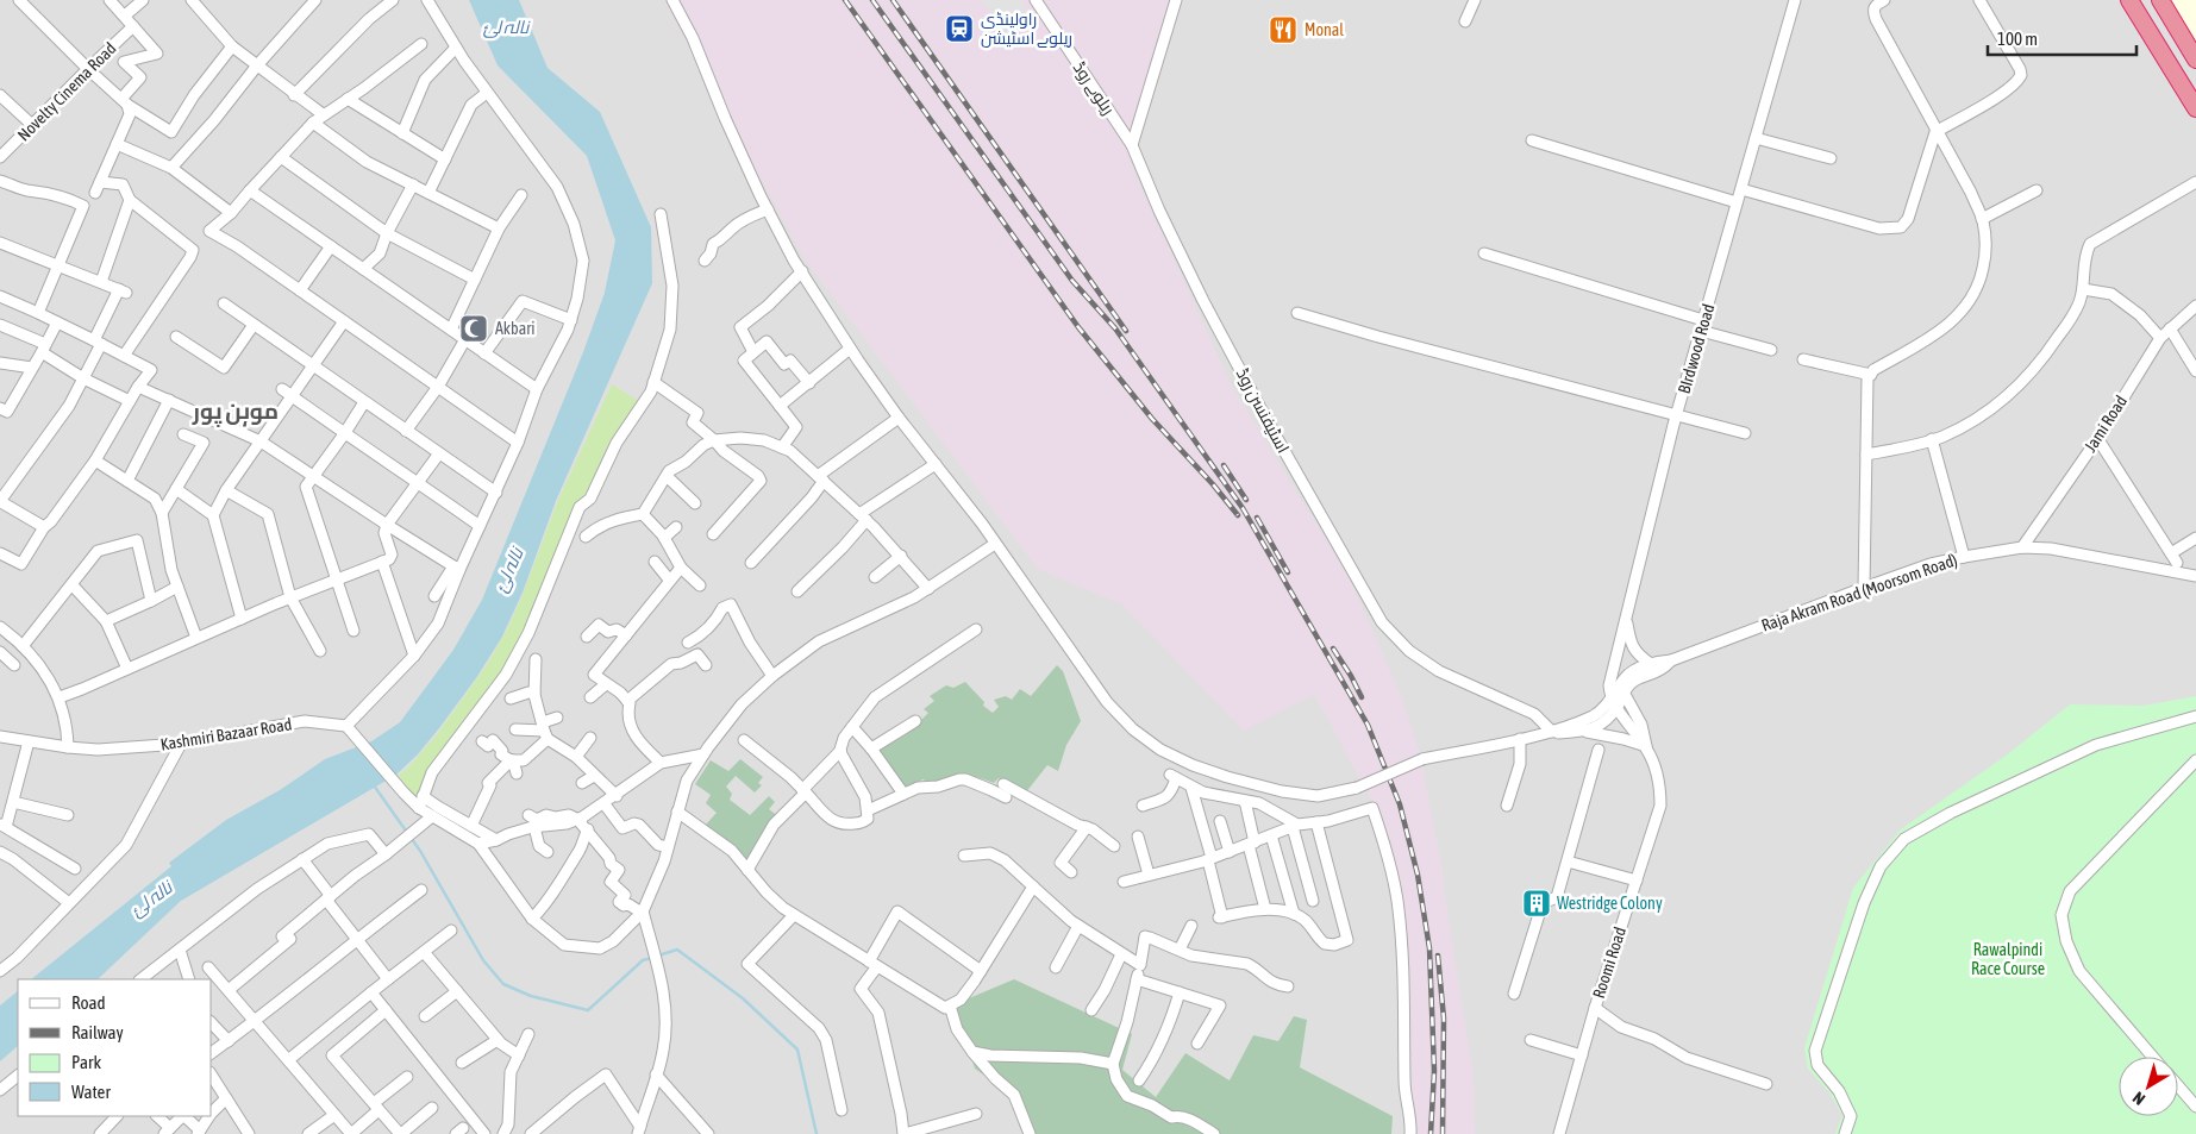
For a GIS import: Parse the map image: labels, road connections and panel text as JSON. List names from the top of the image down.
{
  "streets": {
    "street": [
      "ریلوے روڈ",
      "Novelty Cinema Road",
      "BIrdwood Road",
      "اسٹیفنسن روڈ",
      "Jami Road",
      "Raja Akram Road (Moorsom Road)",
      "Kashmiri Bazaar Road",
      "Roomi Road"
    ]
  },
  "crossings": [
    ["ریلوے روڈ", "اسٹیفنسن روڈ"],
    ["BIrdwood Road", "Roomi Road"],
    ["Jami Road", "Raja Akram Road (Moorsom Road)"]
  ],
  "districts": ["موہن پور"],
  "water": ["نالہ لئ"],
  "parks": ["Rawalpindi Race Course"],
  "places": {
    "station": ["راولپنڈی ریلوے اسٹیشن"],
    "restaurant": ["Monal"],
    "mosque": ["Akbari"],
    "building": ["Westridge Colony"]
  },
  "legend": [
    "Road",
    "Railway",
    "Park",
    "Water"
  ],
  "scale_bar": "100 m",
  "north": "bottom left"
}
